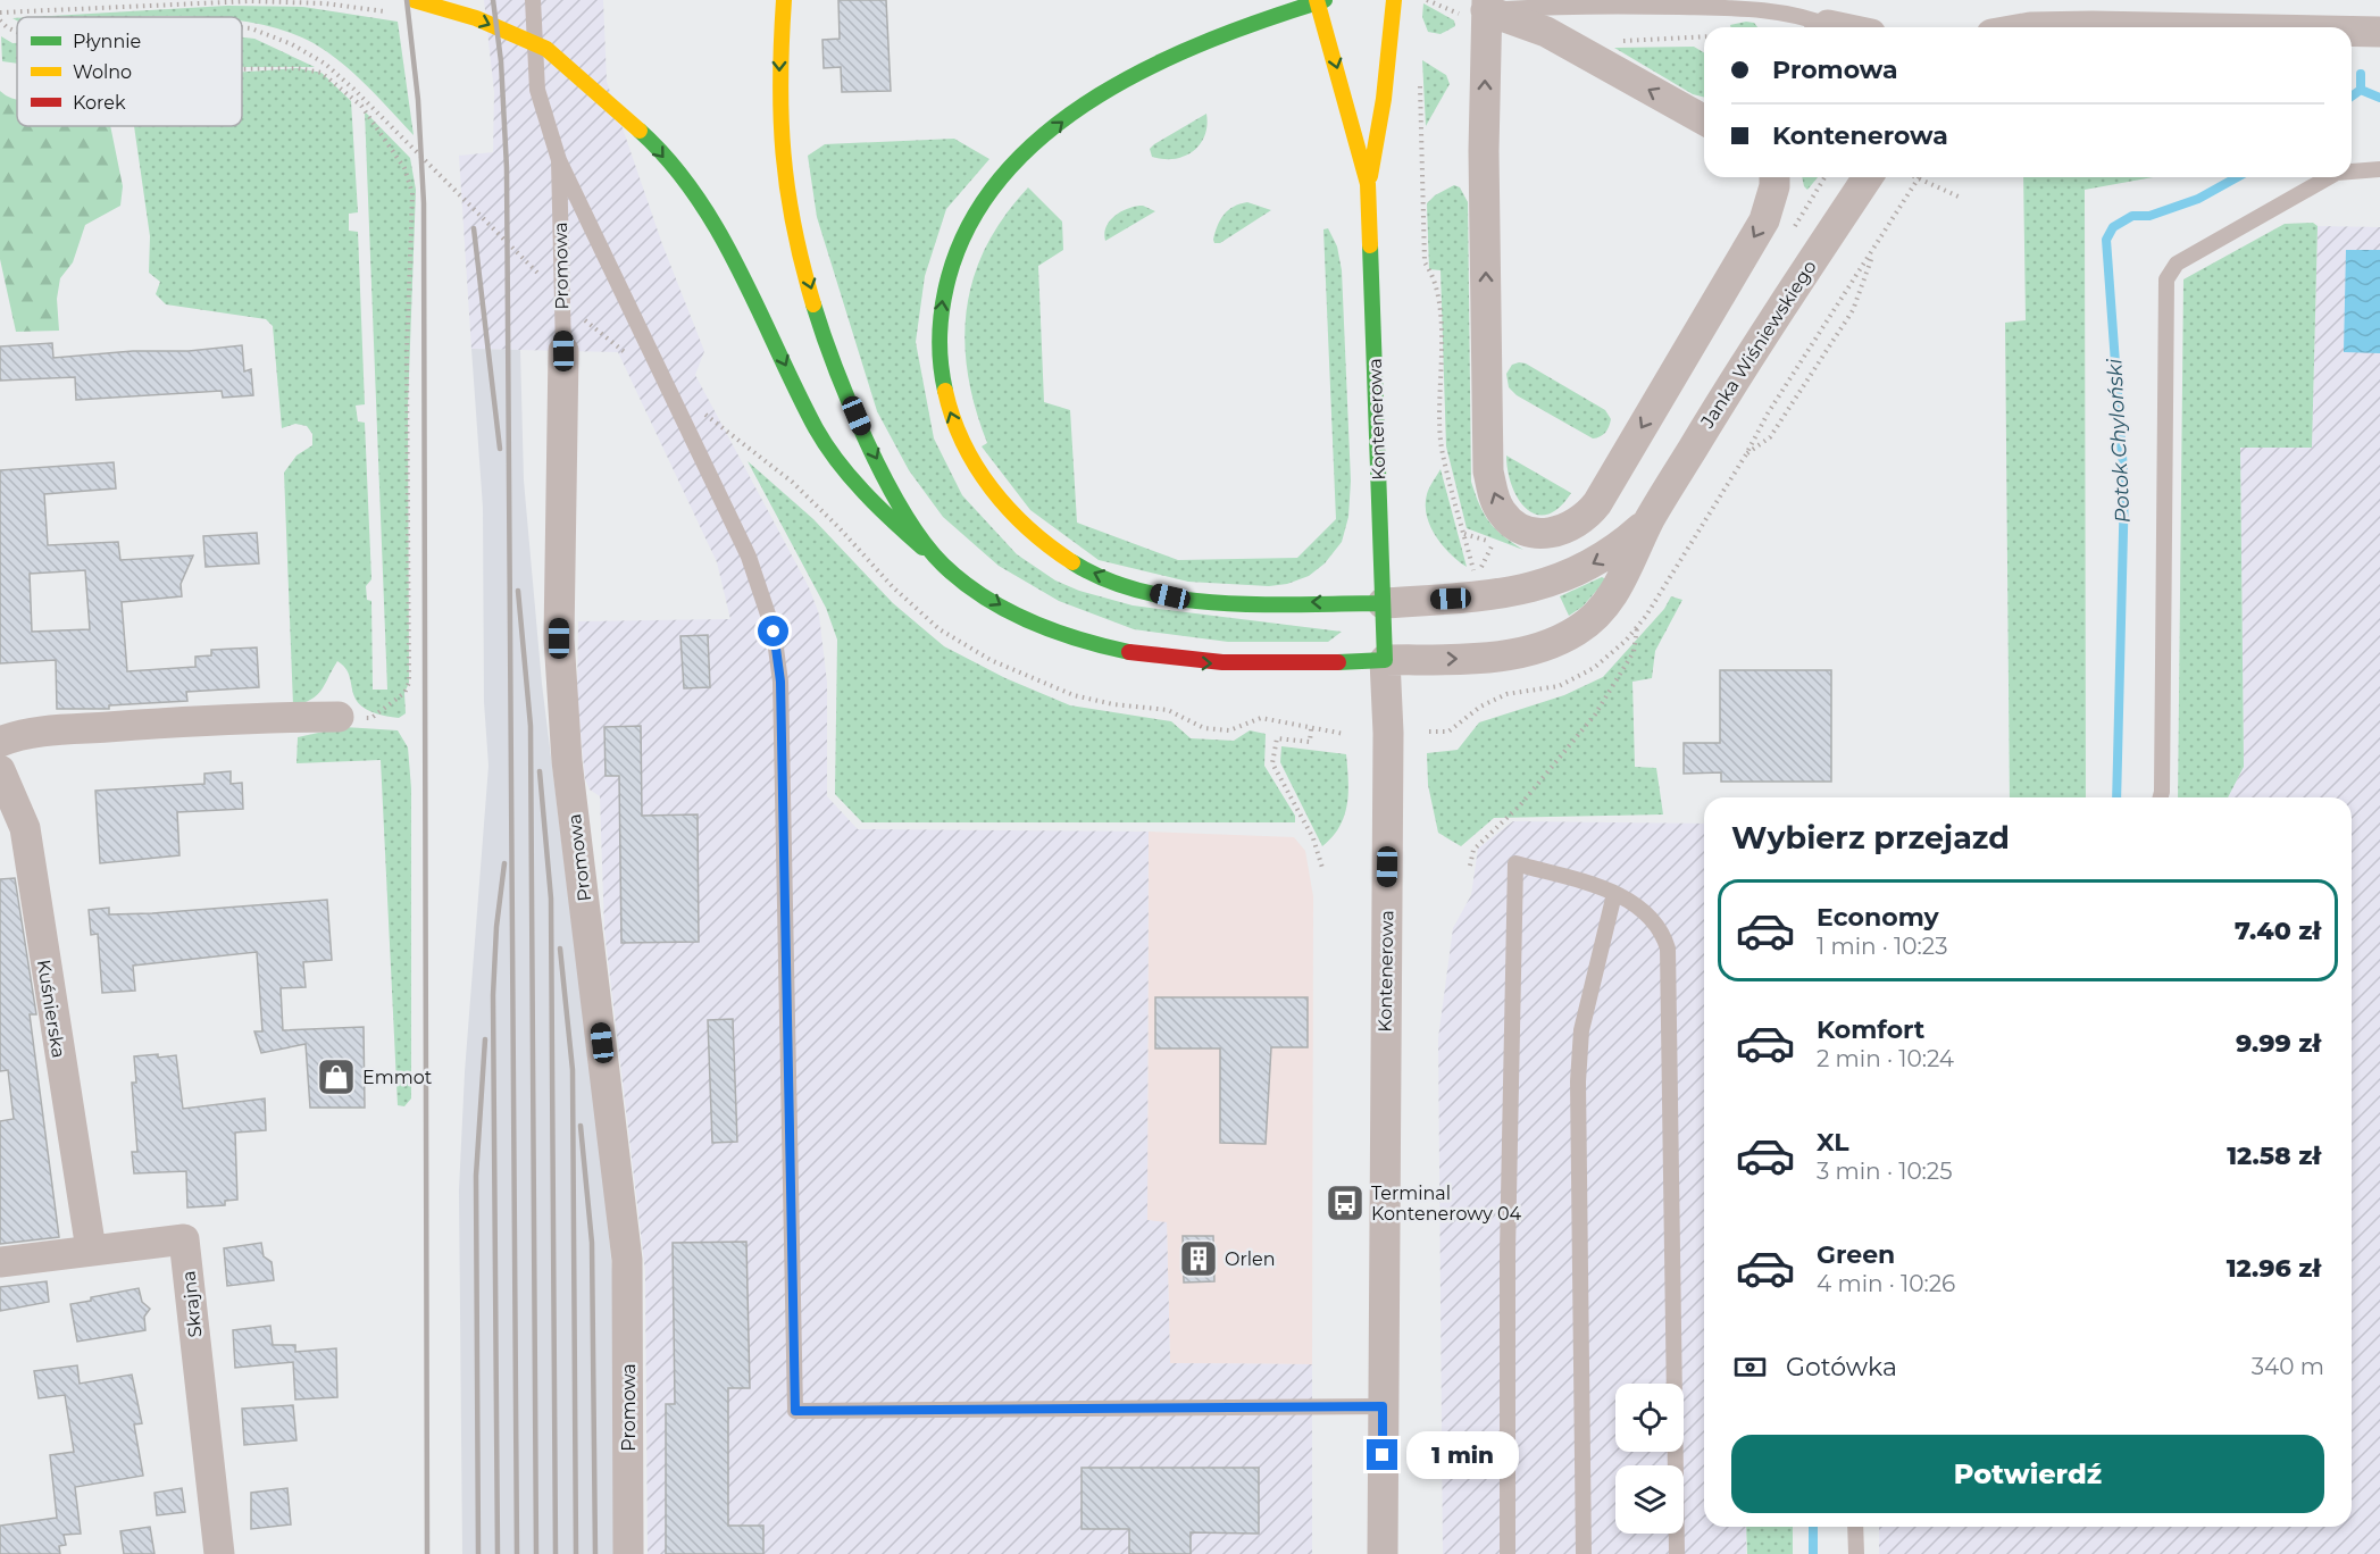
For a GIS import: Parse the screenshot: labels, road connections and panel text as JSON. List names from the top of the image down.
{
  "streets": {
    "main road": ["Kontenerowa"],
    "street": [
      "Promowa",
      "Janka Wiśniewskiego",
      "Kuśnierska",
      "Skrajna"
    ]
  },
  "crossings": [
    ["Promowa", "Kontenerowa"],
    ["Janka Wiśniewskiego", "Kontenerowa"],
    ["Kuśnierska", "Skrajna"]
  ],
  "water": ["Potok Chyloński"],
  "places": {
    "shop": ["Emmot"],
    "bus stop": ["Terminal Kontenerowy 04"],
    "building": ["Orlen"]
  },
  "legend": ["Płynnie", "Wolno", "Korek"],
  "page": {
    "banner": ["Promowa", "Kontenerowa"],
    "heading": "Wybierz przejazd",
    "list": [
      {
        "name": "Economy",
        "note": "1 min · 10:23",
        "value": "7.40 zł"
      },
      {
        "name": "Komfort",
        "note": "2 min · 10:24",
        "value": "9.99 zł"
      },
      {
        "name": "XL",
        "note": "3 min · 10:25",
        "value": "12.58 zł"
      },
      {
        "name": "Green",
        "note": "4 min · 10:26",
        "value": "12.96 zł"
      }
    ],
    "pay": ["Gotówka", "340 m"],
    "buttons": "Potwierdź",
    "bubble": "1 min"
  }
}
